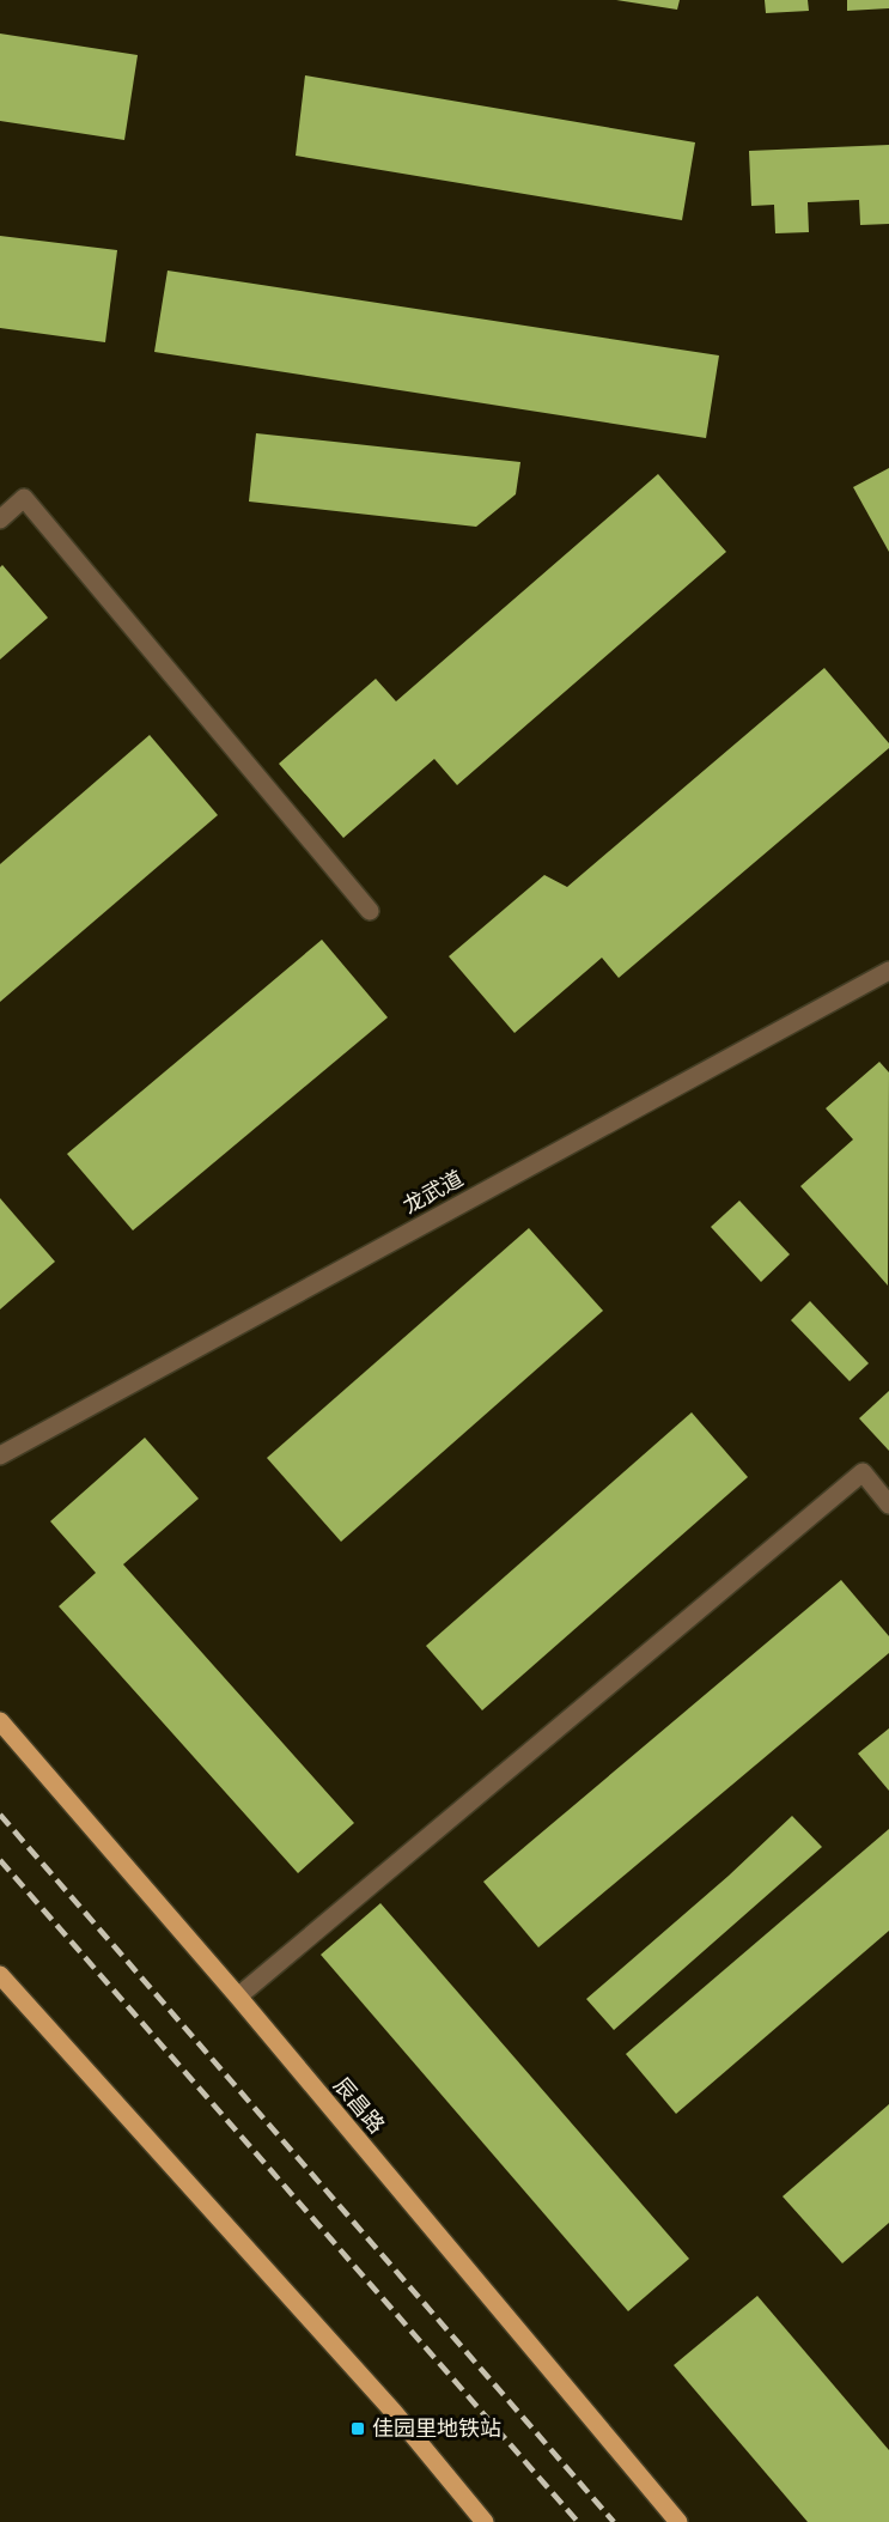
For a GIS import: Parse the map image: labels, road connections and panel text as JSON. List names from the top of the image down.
{
  "streets": {
    "main road": ["辰昌路"],
    "street": ["龙武道"]
  },
  "places": {
    "transit": ["佳园里地铁站"]
  }
}
